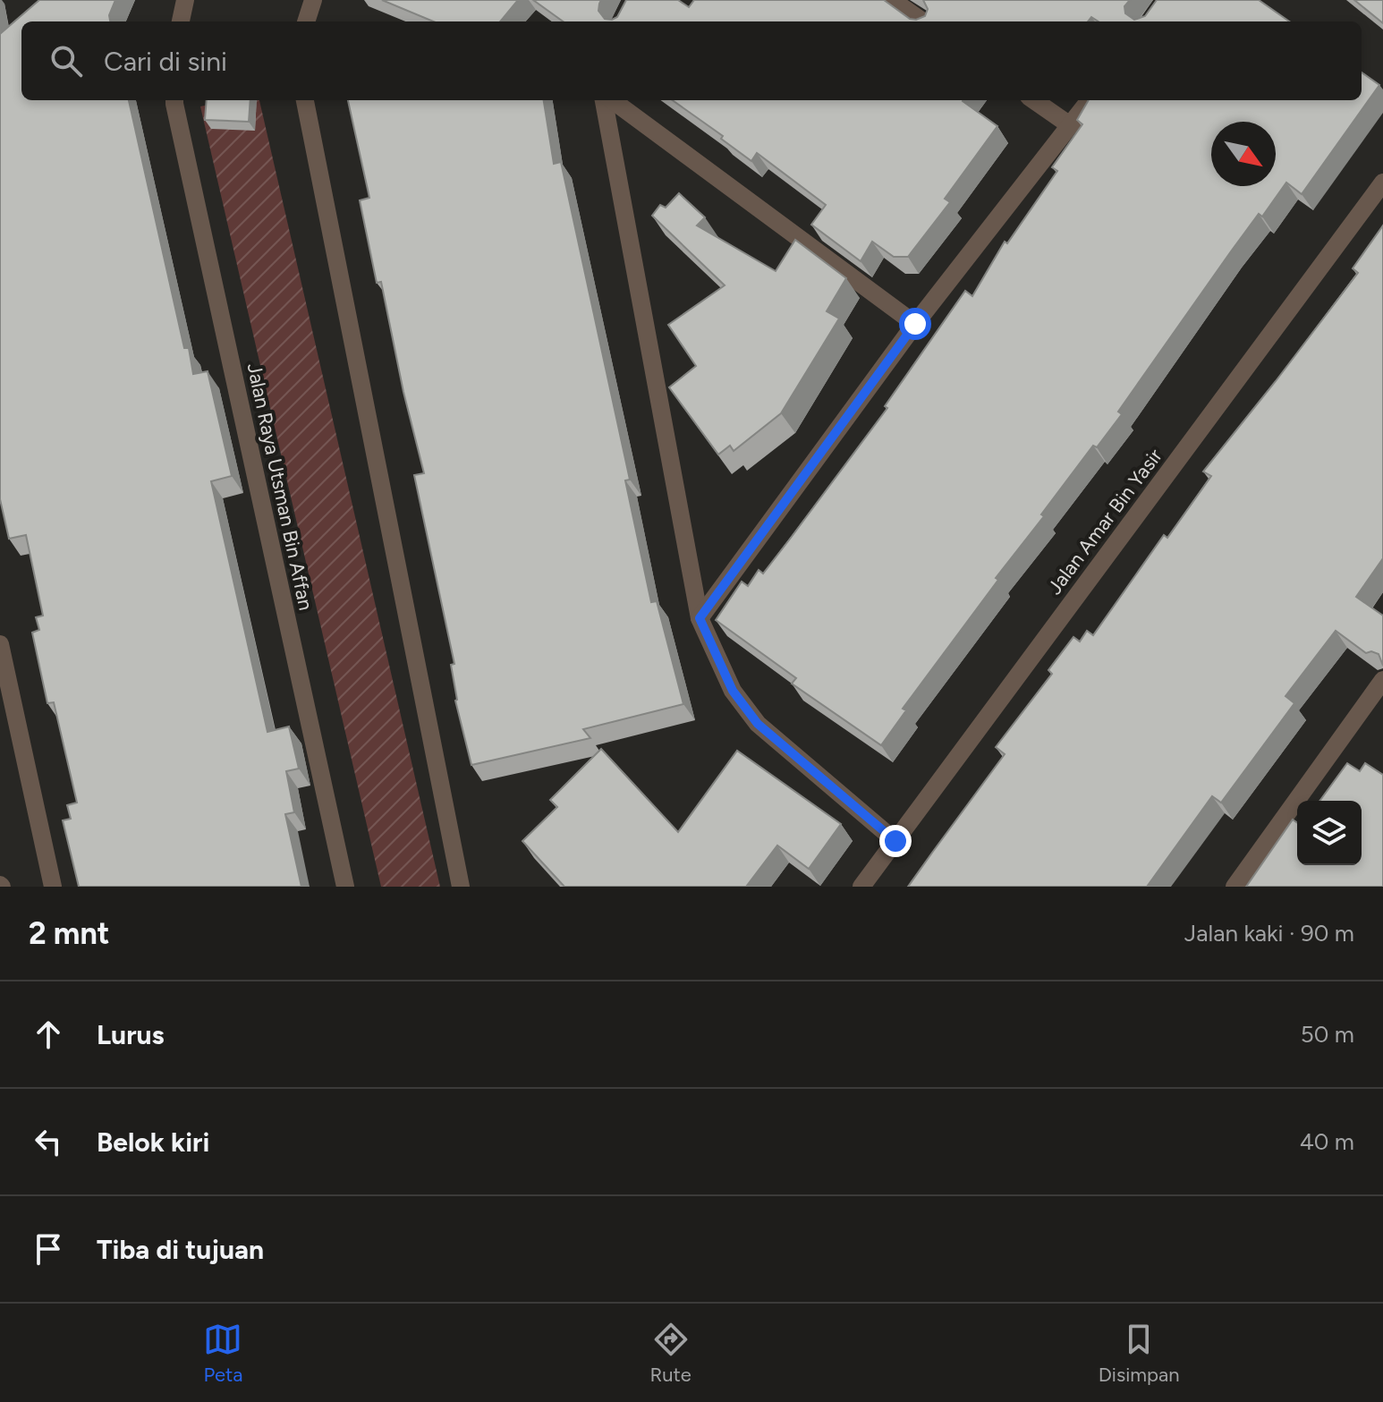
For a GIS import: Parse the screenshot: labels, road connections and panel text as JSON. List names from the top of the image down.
{
  "streets": {
    "street": ["Jalan Raya Utsman Bin Affan", "Jalan Amar Bin Yasir"]
  },
  "north": "bottom right",
  "page": {
    "search": "Cari di sini",
    "heading": ["2 mnt", "Jalan kaki · 90 m"],
    "list": [
      ["Lurus", "50 m"],
      ["Belok kiri", "40 m"],
      "Tiba di tujuan"
    ],
    "nav": ["Peta", "Rute", "Disimpan"]
  }
}
